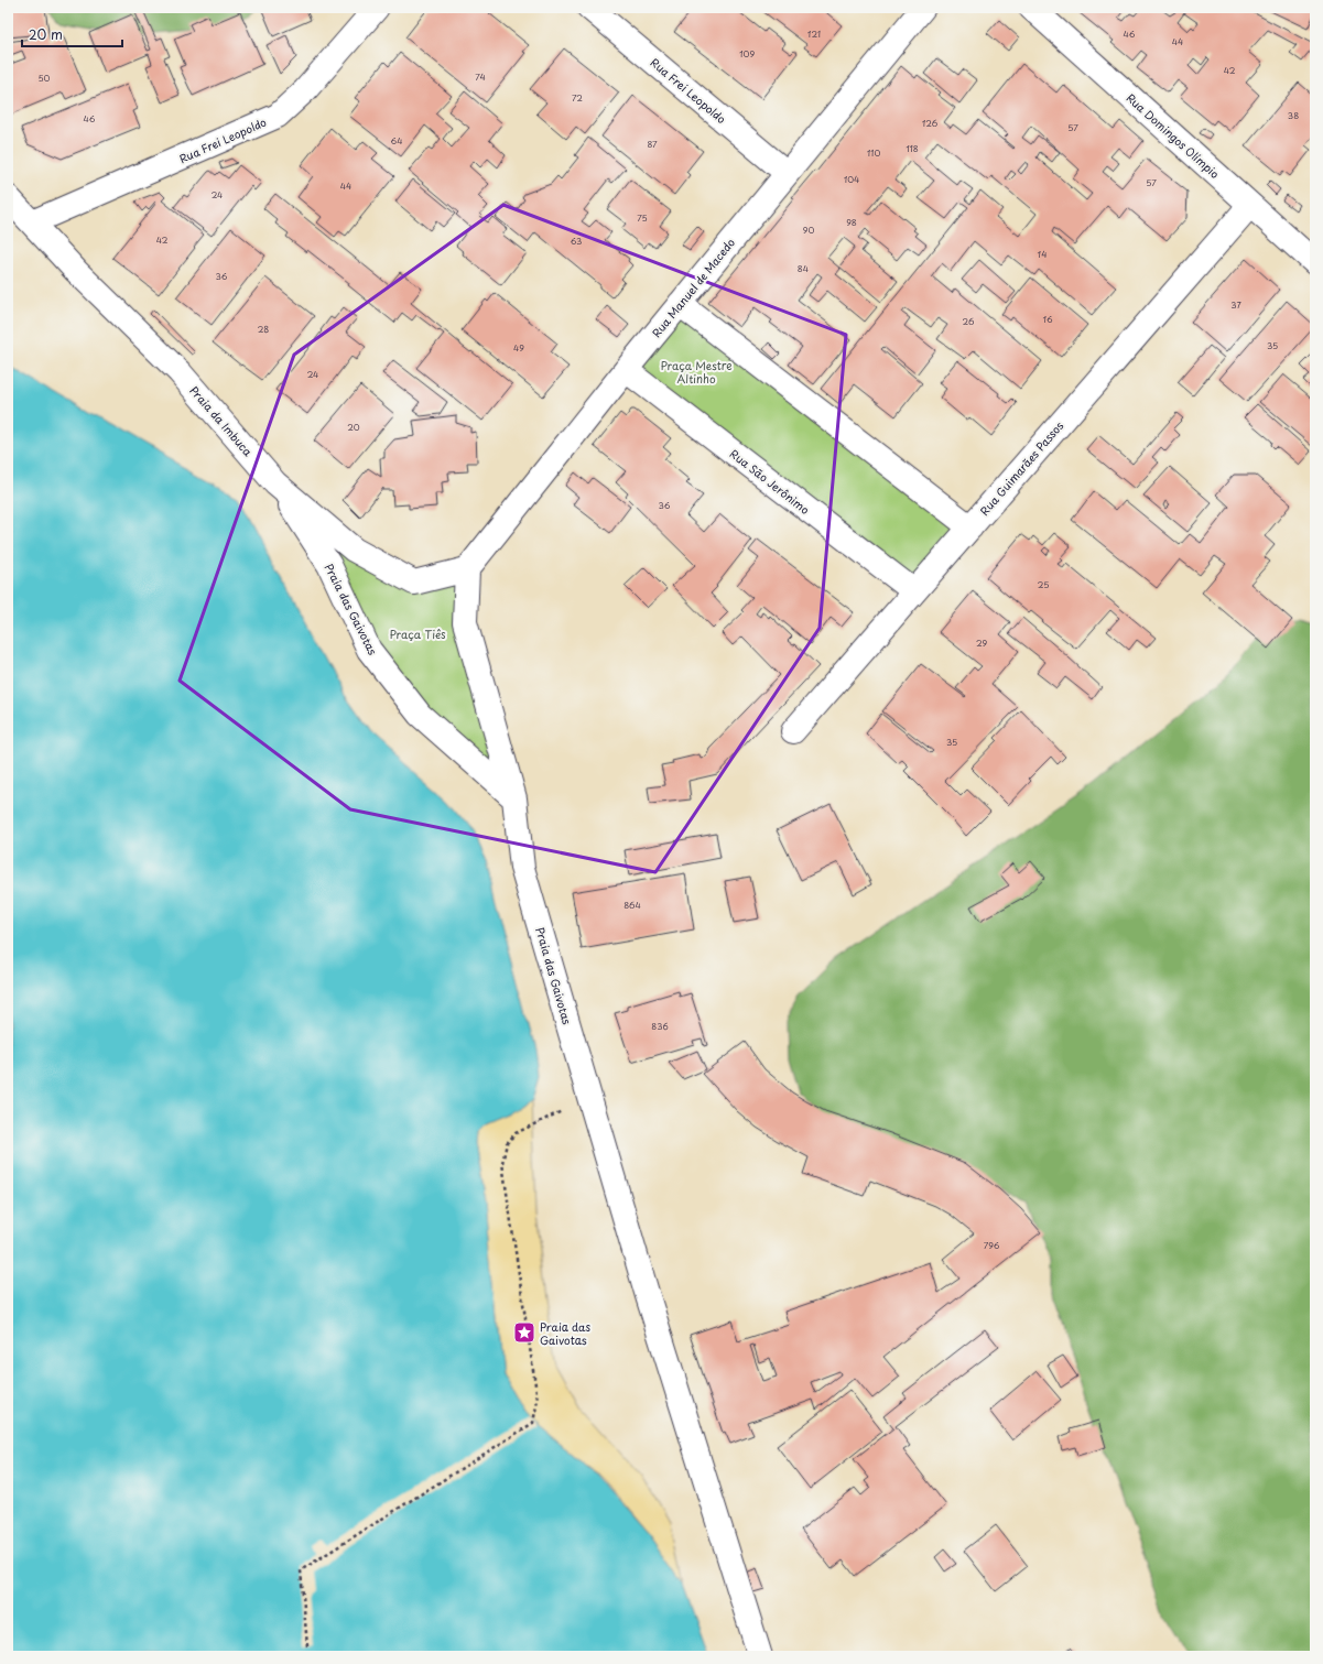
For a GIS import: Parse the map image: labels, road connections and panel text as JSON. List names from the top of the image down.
{
  "streets": {
    "street": [
      "Rua Frei Leopoldo",
      "Rua Domingos Olímpio",
      "Rua Manuel de Macedo",
      "Praia da Imbuca",
      "Rua Guimarães Passos",
      "Rua São Jerônimo",
      "Praia das Gaivotas"
    ]
  },
  "crossings": [
    ["Rua Frei Leopoldo", "Rua Manuel de Macedo"],
    ["Rua Frei Leopoldo", "Praia da Imbuca"],
    ["Rua Domingos Olímpio", "Rua Guimarães Passos"],
    ["Rua Manuel de Macedo", "Praia da Imbuca"],
    ["Rua Manuel de Macedo", "Rua São Jerônimo"],
    ["Rua Manuel de Macedo", "Praia das Gaivotas"],
    ["Praia da Imbuca", "Praia das Gaivotas"],
    ["Rua Guimarães Passos", "Rua São Jerônimo"]
  ],
  "parks": ["Praça Mestre Altinho", "Praça Tiês"],
  "places": {
    "place": ["Praia das Gaivotas"]
  },
  "house_numbers": [
    "121",
    "46",
    "44",
    "109",
    "42",
    "74",
    "50",
    "72",
    "38",
    "46",
    "126",
    "57",
    "64",
    "87",
    "118",
    "110",
    "104",
    "57",
    "44",
    "24",
    "75",
    "98",
    "90",
    "42",
    "63",
    "14",
    "84",
    "36",
    "37",
    "16",
    "26",
    "28",
    "35",
    "49",
    "24",
    "20",
    "36",
    "25",
    "29",
    "35",
    "864",
    "836",
    "796"
  ],
  "scale_bar": "20 m"
}
